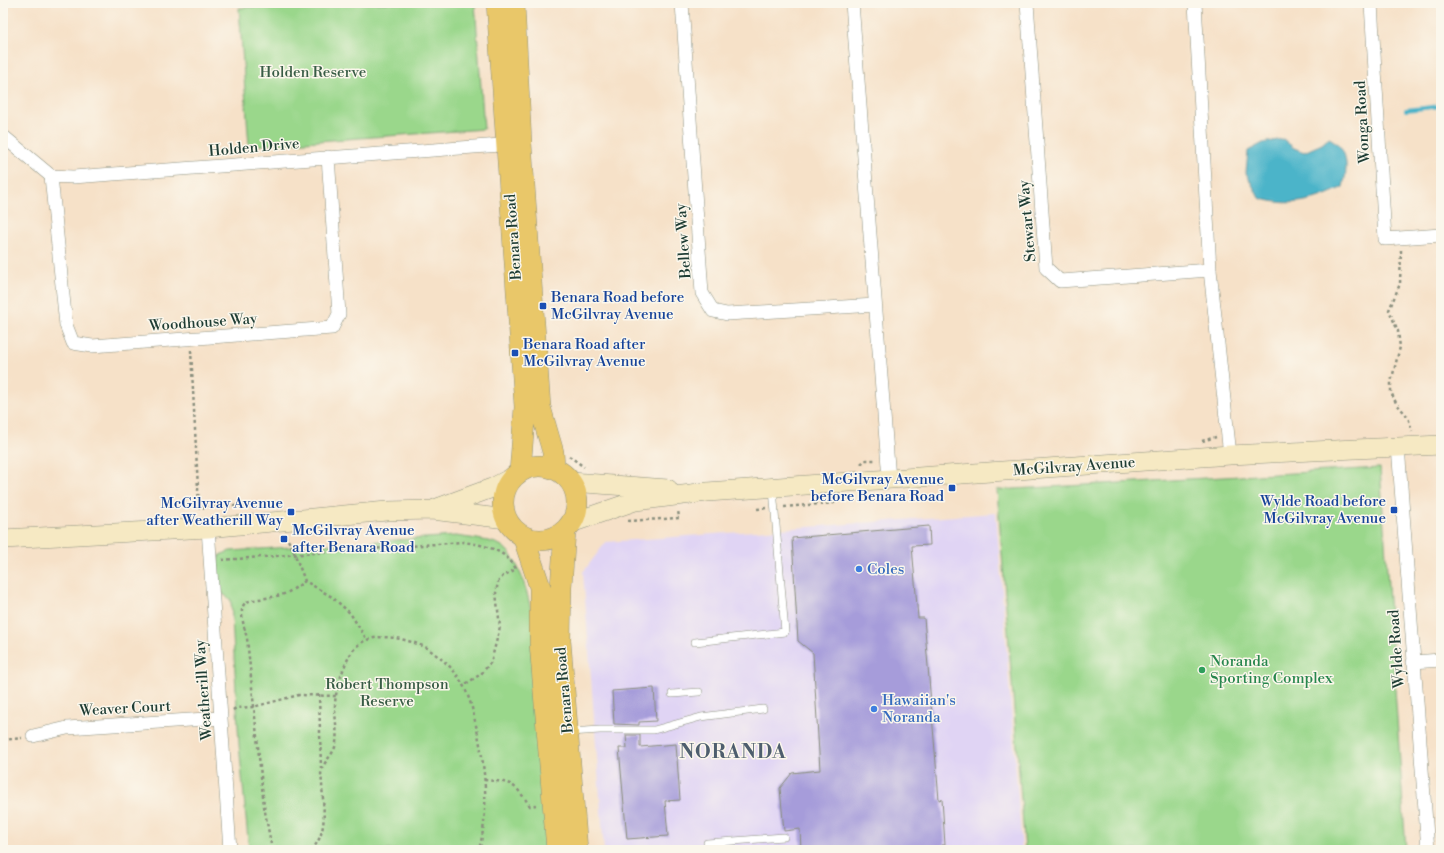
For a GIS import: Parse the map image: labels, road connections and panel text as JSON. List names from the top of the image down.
{
  "streets": {
    "main road": ["Benara Road", "McGilvray Avenue"],
    "street": [
      "Wonga Road",
      "Holden Drive",
      "Stewart Way",
      "Bellew Way",
      "Woodhouse Way",
      "Wylde Road",
      "Weatherill Way",
      "Weaver Court"
    ]
  },
  "crossings": [
    ["Holden Drive", "Benara Road"],
    ["Holden Drive", "Woodhouse Way"],
    ["Benara Road", "McGilvray Avenue"],
    ["McGilvray Avenue", "Wylde Road"],
    ["Weatherill Way", "Weaver Court"]
  ],
  "districts": ["NORANDA"],
  "parks": ["Holden Reserve", "Robert Thompson Reserve"],
  "places": {
    "transit": [
      "Benara Road before McGilvray Avenue",
      "Benara Road after McGilvray Avenue",
      "McGilvray Avenue before Benara Road",
      "Wylde Road before McGilvray Avenue",
      "McGilvray Avenue after Weatherill Way",
      "McGilvray Avenue after Benara Road"
    ],
    "other": ["Coles", "Noranda Sporting Complex", "Hawaiian's Noranda"]
  }
}
